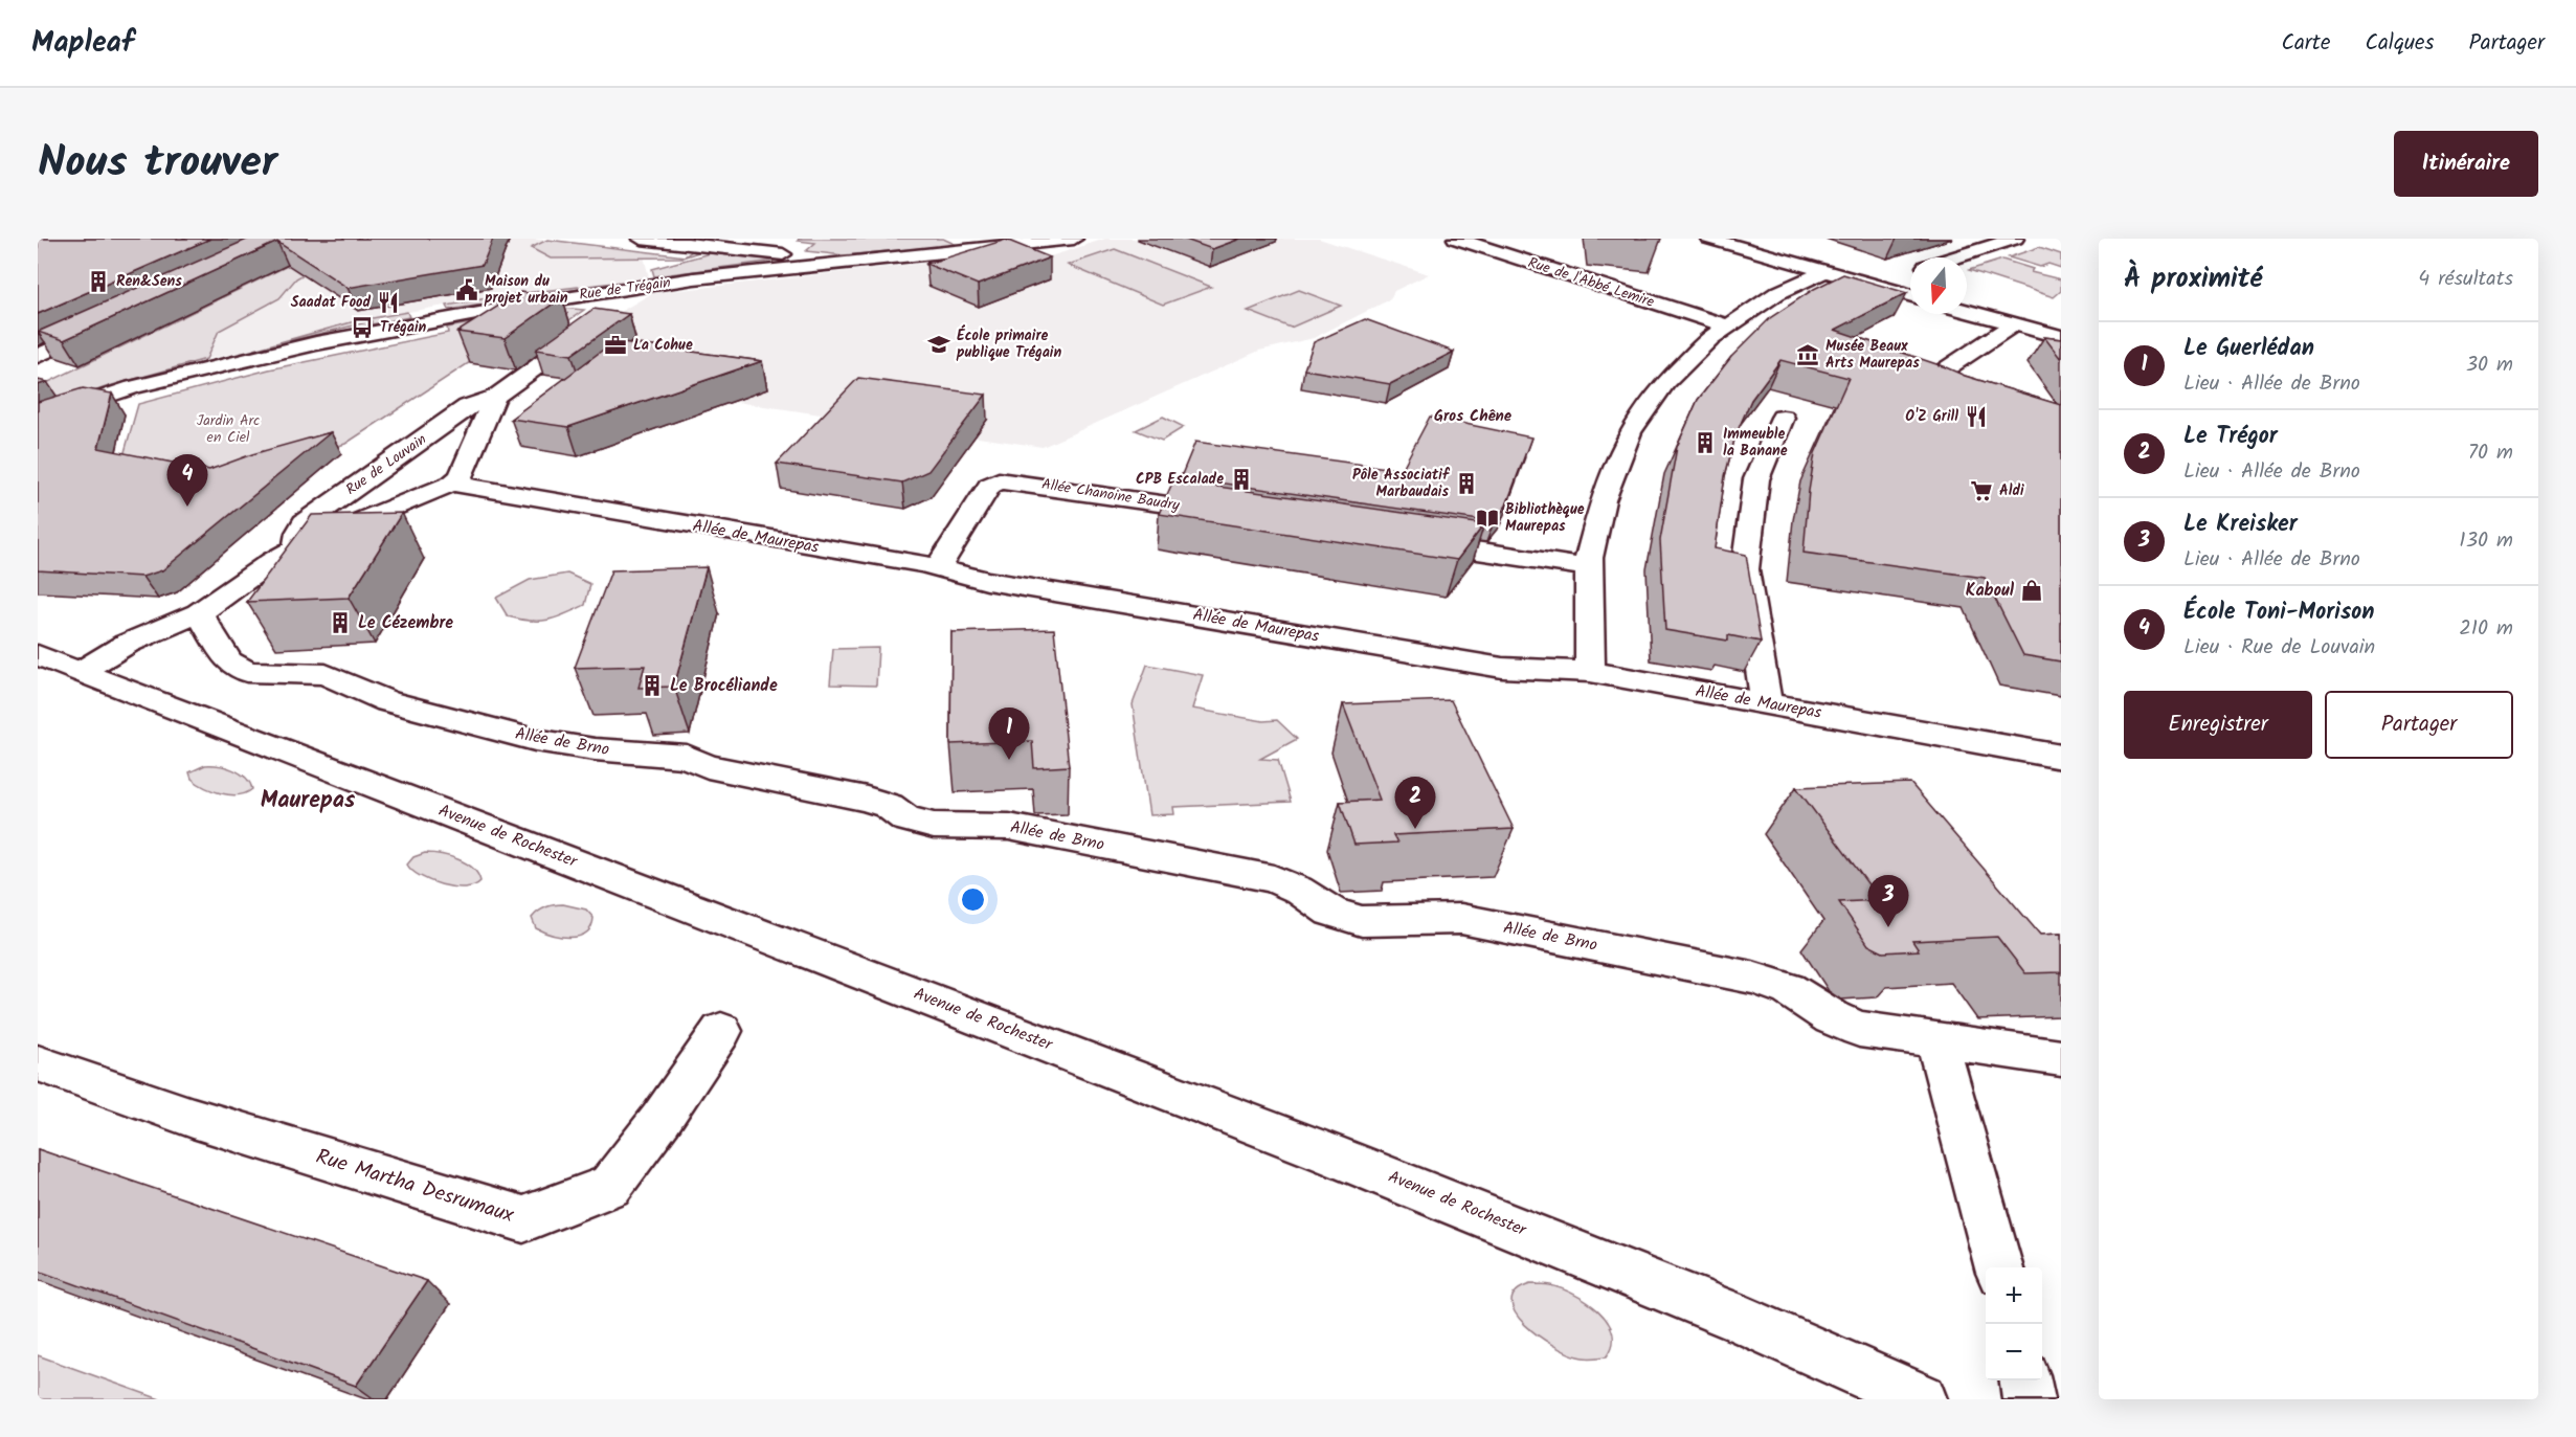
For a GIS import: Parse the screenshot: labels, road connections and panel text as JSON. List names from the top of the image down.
{
  "streets": {
    "street": [
      "Rue de l'Abbé Lemire",
      "Rue de Trégain",
      "Rue de Louvain",
      "Allée Chanoine Baudry",
      "Allée de Maurepas",
      "Allée de Brno",
      "Avenue de Rochester",
      "Rue Martha Desrumaux"
    ]
  },
  "crossings": [
    ["Rue de Louvain", "Allée de Maurepas"],
    ["Rue de Louvain", "Allée de Brno"],
    ["Rue de Louvain", "Avenue de Rochester"],
    ["Allée Chanoine Baudry", "Allée de Maurepas"]
  ],
  "districts": ["Gros Chêne", "Maurepas"],
  "parks": ["Jardin Arc en Ciel"],
  "places": {
    "building": [
      "Ren&Sens",
      "Immeuble la Banane",
      "CPB Escalade",
      "Pôle Associatif Marbaudais",
      "Le Cézembre",
      "Le Brocéliande"
    ],
    "public building": ["Maison du projet urbain"],
    "restaurant": ["Saadat Food", "O'Z Grill"],
    "bus stop": ["Trégain"],
    "school or university": ["École primaire publique Trégain"],
    "office": ["La Cohue"],
    "museum": ["Musée Beaux Arts Maurepas"],
    "supermarket": ["Aldi"],
    "library": ["Bibliothèque Maurepas"],
    "shop": ["Kaboul"]
  },
  "north": "bottom",
  "page": {
    "header": "Mapleaf",
    "nav": ["Carte", "Calques", "Partager"],
    "title": "Nous trouver",
    "buttons": [
      "Itinéraire",
      ["Enregistrer", "Partager"]
    ],
    "heading": ["À proximité", "4 résultats"],
    "list": [
      {
        "mark": "1",
        "name": "Le Guerlédan",
        "note": "Lieu · Allée de Brno",
        "value": "30 m"
      },
      {
        "mark": "2",
        "name": "Le Trégor",
        "note": "Lieu · Allée de Brno",
        "value": "70 m"
      },
      {
        "mark": "3",
        "name": "Le Kreisker",
        "note": "Lieu · Allée de Brno",
        "value": "130 m"
      },
      {
        "mark": "4",
        "name": "École Toni-Morison",
        "note": "Lieu · Rue de Louvain",
        "value": "210 m"
      }
    ],
    "pins": [
      "4",
      "1",
      "2",
      "3"
    ],
    "map_buttons": ["+", "−"]
  }
}
